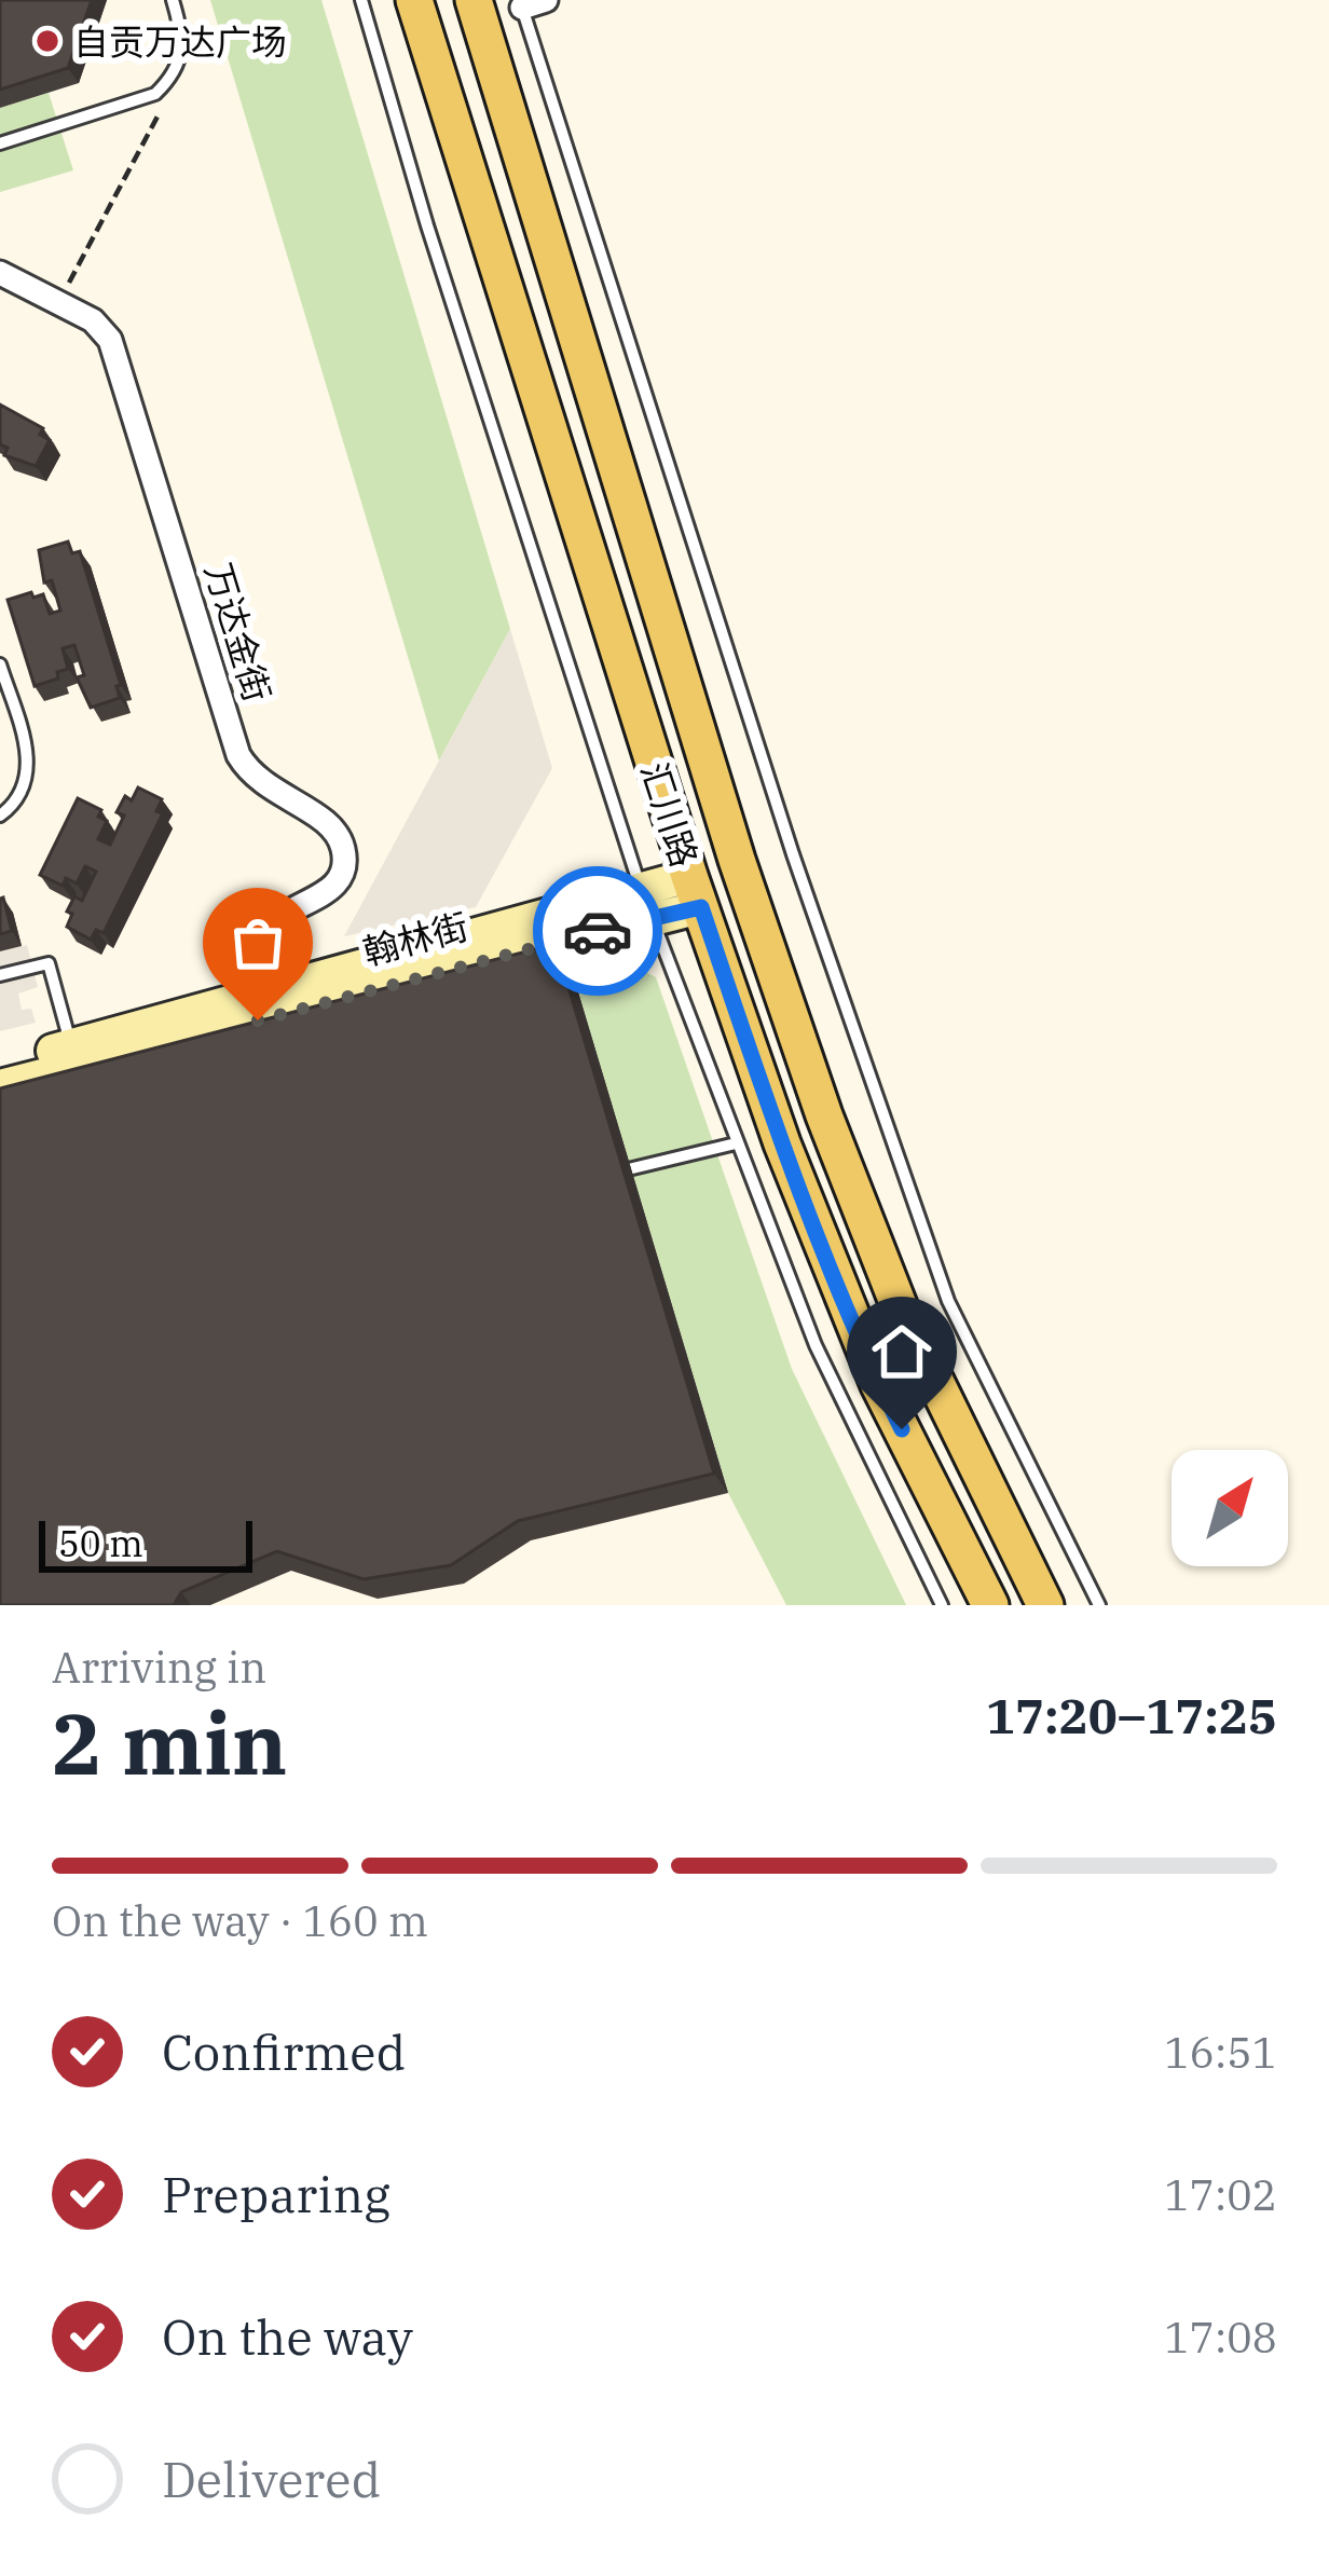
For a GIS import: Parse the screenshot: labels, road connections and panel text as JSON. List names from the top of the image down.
{
  "streets": {
    "main road": ["汇川路"],
    "street": ["万达金街", "翰林街"]
  },
  "crossings": [
    ["万达金街", "翰林街"],
    ["汇川路", "翰林街"]
  ],
  "places": ["自贡万达广场"],
  "scale_bar": "50 m",
  "north": "top right",
  "page": {
    "scale": "50 m",
    "heading": ["2 min", "Arriving in", "17:20–17:25"],
    "bar": "On the way · 160 m",
    "list": [
      ["Confirmed", "16:51"],
      ["Preparing", "17:02"],
      ["On the way", "17:08"],
      "Delivered"
    ]
  }
}
